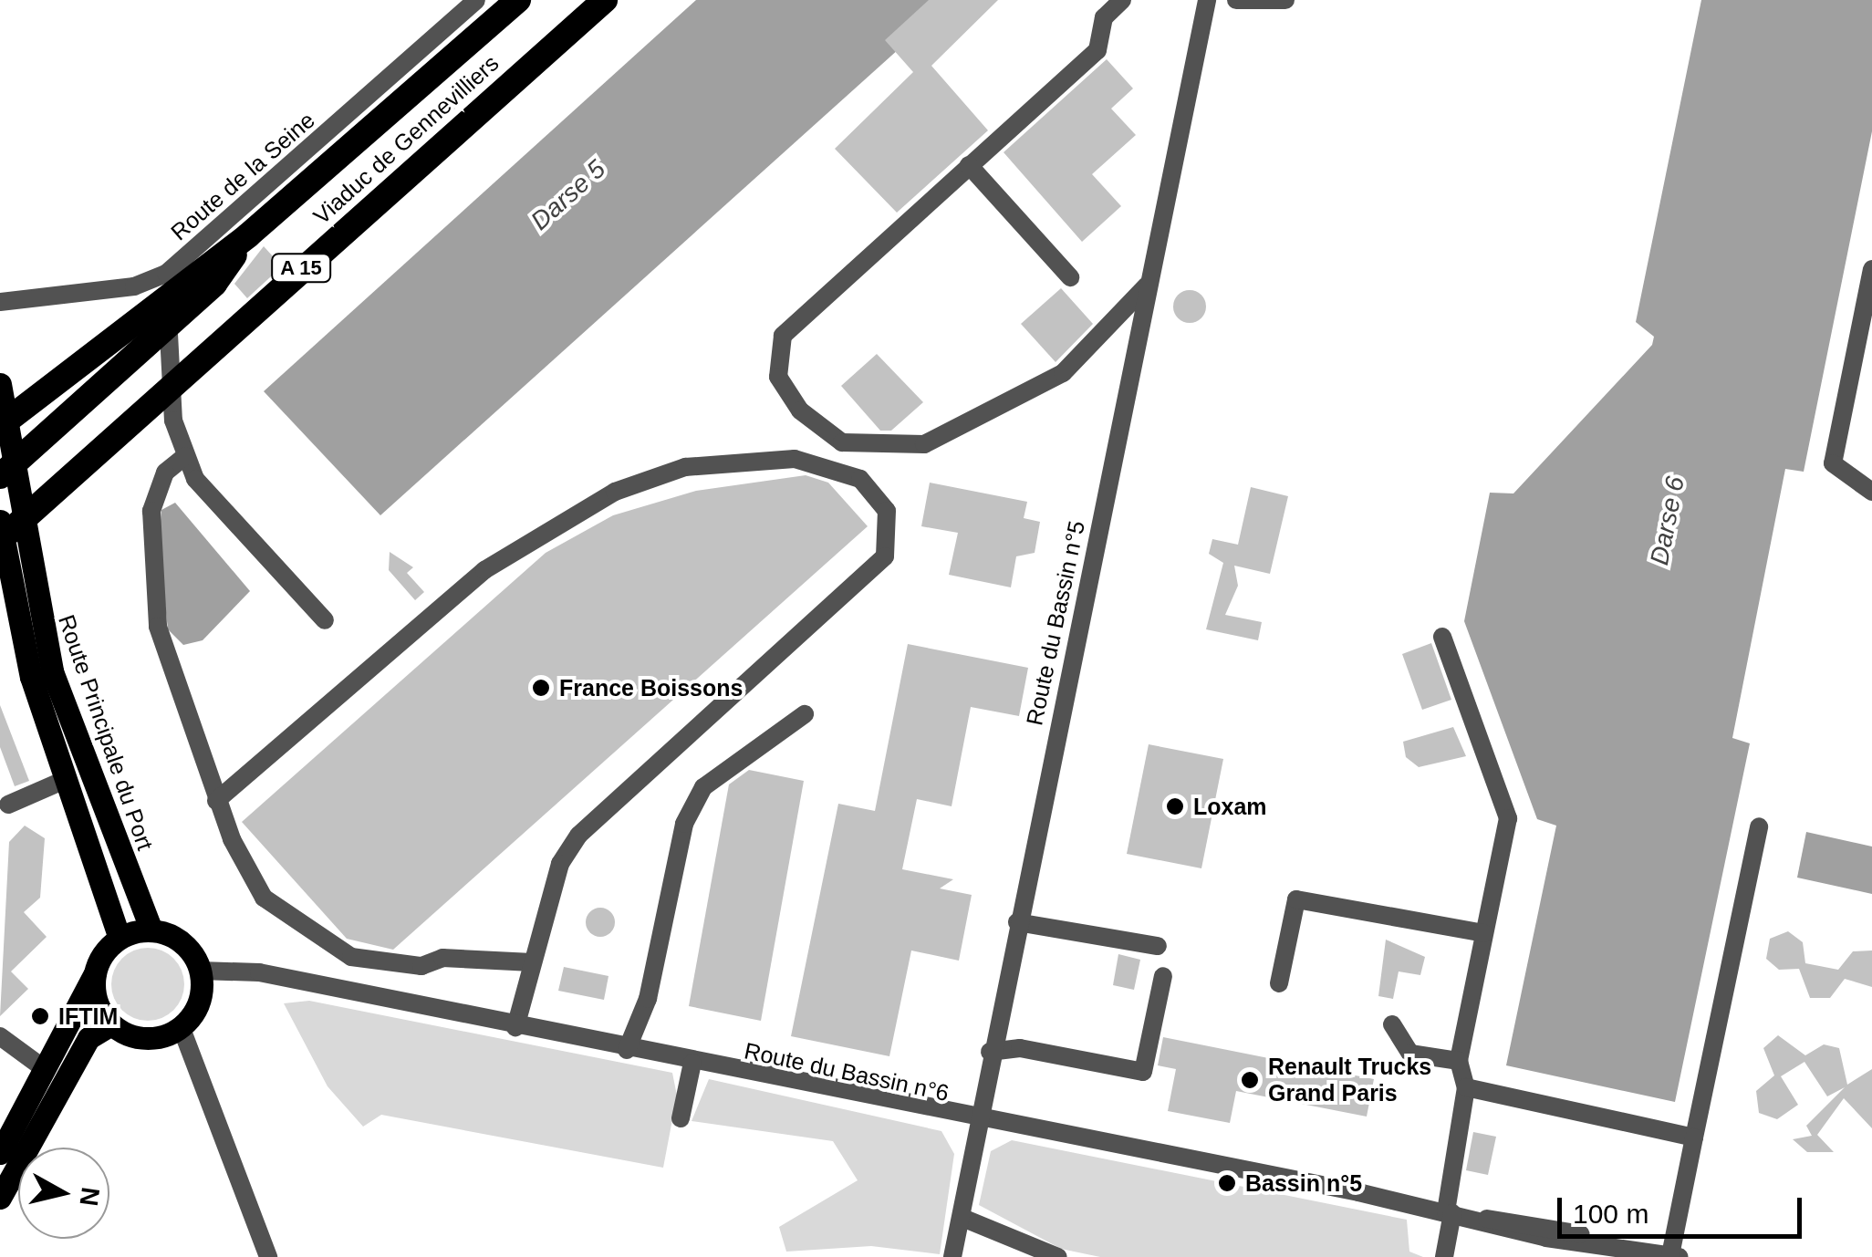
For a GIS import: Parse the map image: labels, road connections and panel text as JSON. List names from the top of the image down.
{
  "streets": {
    "highway": ["Viaduc de Gennevilliers", "A 15"],
    "main road": ["Route Principale du Port"],
    "street": ["Route de la Seine", "Route du Bassin n°5", "Route du Bassin n°6"]
  },
  "crossings": [
    ["Viaduc de Gennevilliers", "A 15"],
    ["Route du Bassin n°5", "Route du Bassin n°6"],
    ["Route Principale du Port", "Route du Bassin n°6"]
  ],
  "water": ["Darse 5", "Darse 6"],
  "places": [
    "France Boissons",
    "Loxam",
    "IFTIM",
    "Renault Trucks Grand Paris",
    "Bassin n°5"
  ],
  "scale_bar": "100 m",
  "north": "right"
}
